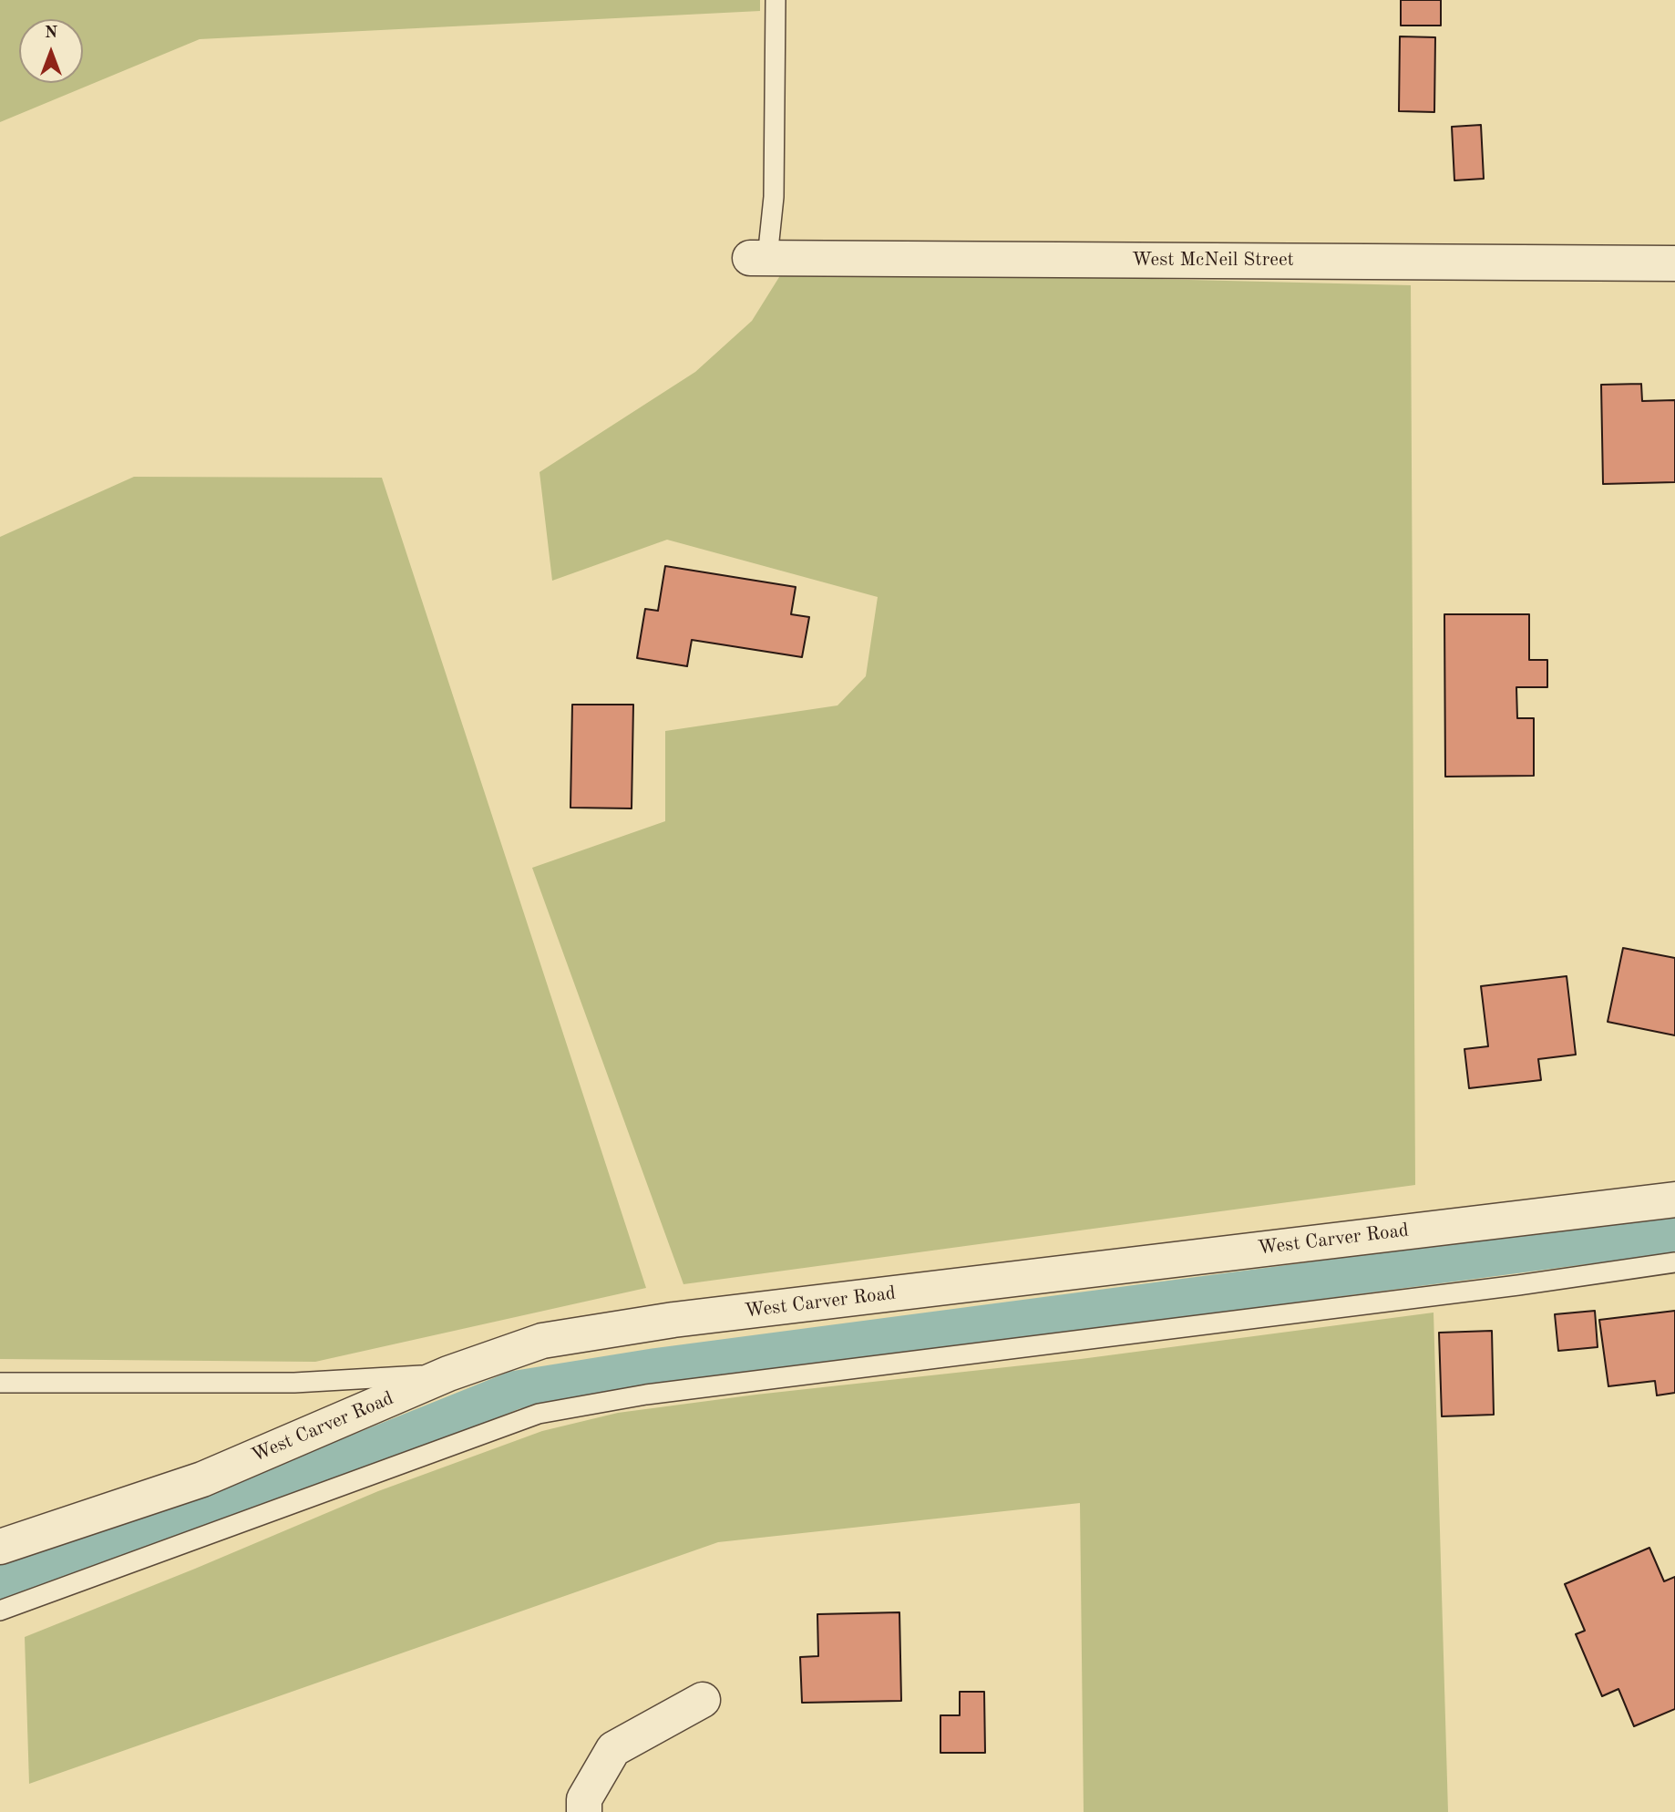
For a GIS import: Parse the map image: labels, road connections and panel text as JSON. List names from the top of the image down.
{
  "streets": {
    "street": ["West McNeil Street", "West Carver Road"]
  },
  "north": "top"
}
